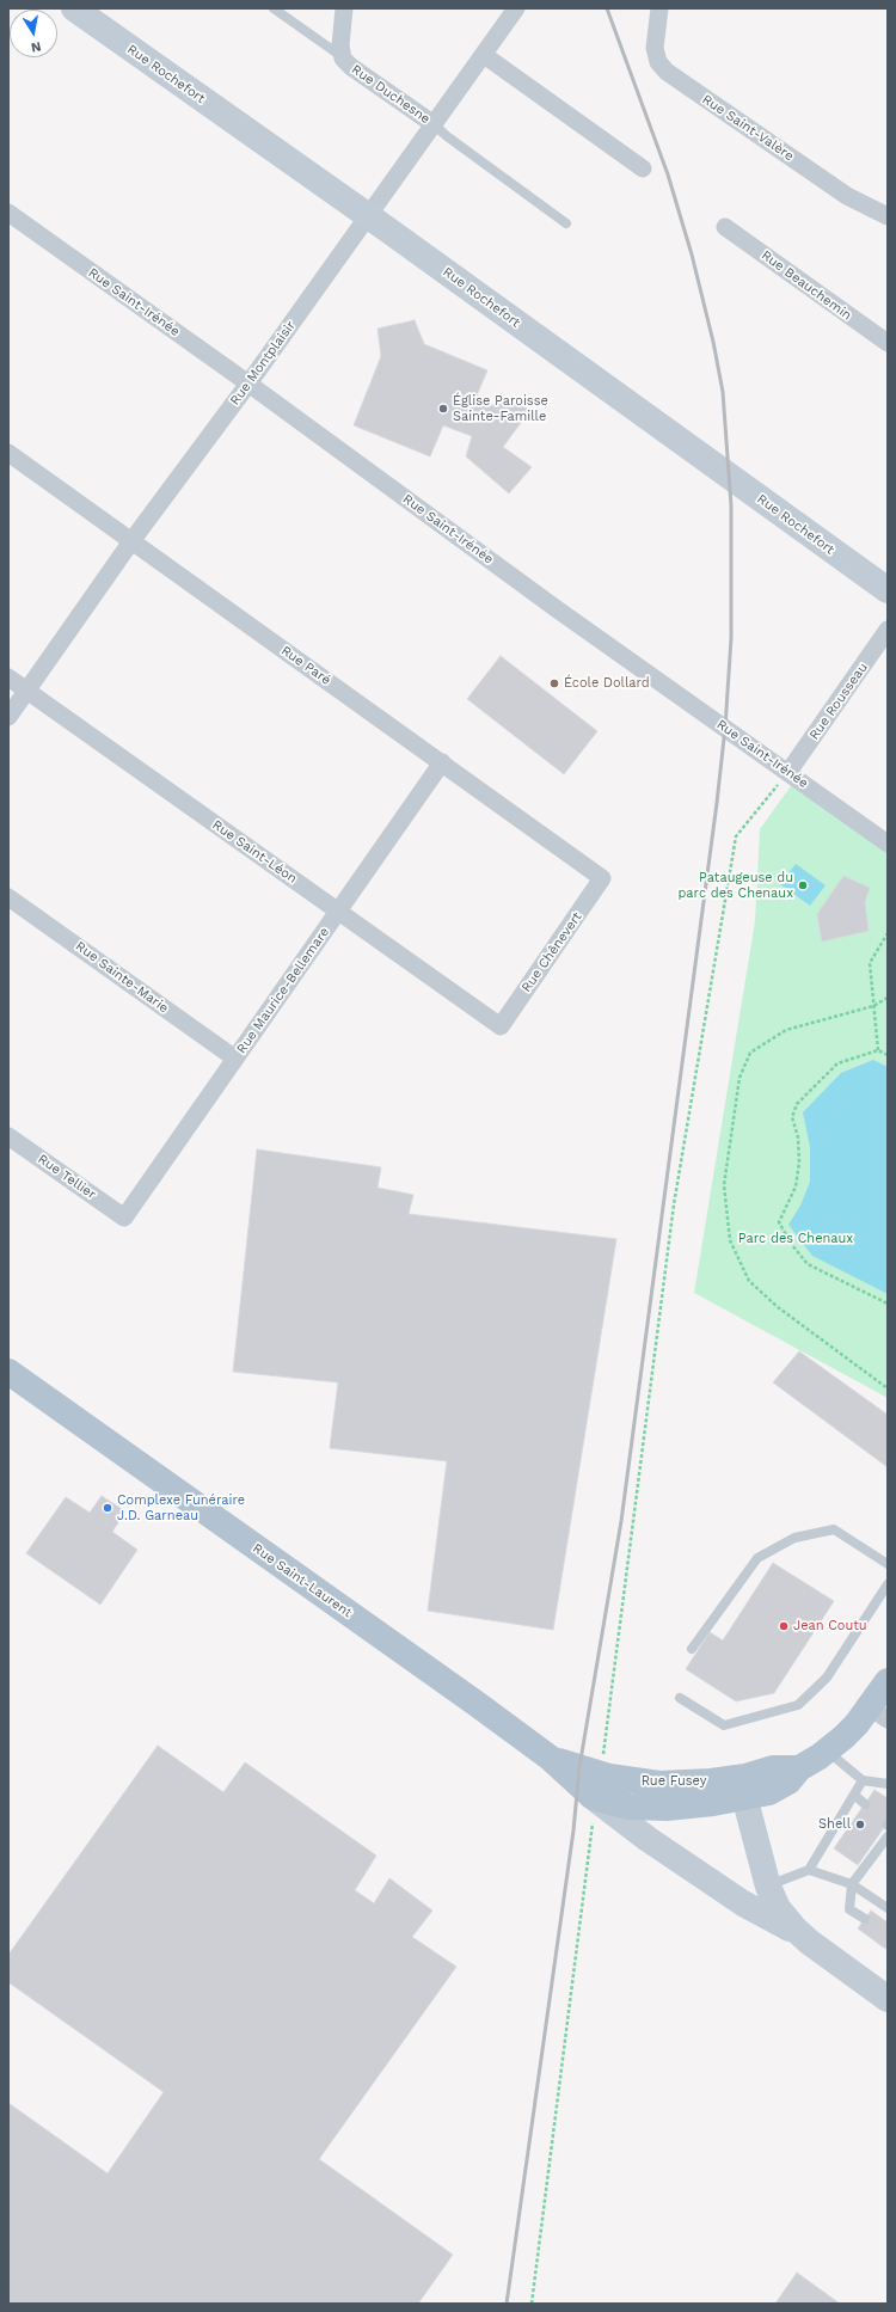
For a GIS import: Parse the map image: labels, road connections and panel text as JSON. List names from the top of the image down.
{
  "streets": {
    "main road": ["Rue Saint-Laurent", "Rue Fusey"],
    "street": [
      "Rue Rochefort",
      "Rue Duchesne",
      "Rue Saint-Valère",
      "Rue Beauchemin",
      "Rue Saint-Irénée",
      "Rue Montplaisir",
      "Rue Paré",
      "Rue Rousseau",
      "Rue Saint-Léon",
      "Rue Chênevert",
      "Rue Sainte-Marie",
      "Rue Maurice-Bellemare",
      "Rue Tellier"
    ]
  },
  "crossings": [
    ["Rue Rochefort", "Rue Montplaisir"],
    ["Rue Duchesne", "Rue Montplaisir"],
    ["Rue Saint-Irénée", "Rue Montplaisir"],
    ["Rue Saint-Irénée", "Rue Rousseau"],
    ["Rue Montplaisir", "Rue Paré"],
    ["Rue Montplaisir", "Rue Saint-Léon"],
    ["Rue Paré", "Rue Chênevert"],
    ["Rue Paré", "Rue Maurice-Bellemare"],
    ["Rue Saint-Léon", "Rue Chênevert"],
    ["Rue Saint-Léon", "Rue Maurice-Bellemare"],
    ["Rue Sainte-Marie", "Rue Maurice-Bellemare"],
    ["Rue Maurice-Bellemare", "Rue Tellier"],
    ["Rue Saint-Laurent", "Rue Fusey"]
  ],
  "parks": ["Parc des Chenaux"],
  "places": [
    "Église Paroisse Sainte-Famille",
    "École Dollard",
    "Pataugeuse du parc des Chenaux",
    "Complexe Funéraire J.D. Garneau",
    "Jean Coutu",
    "Shell"
  ],
  "north": "bottom"
}
